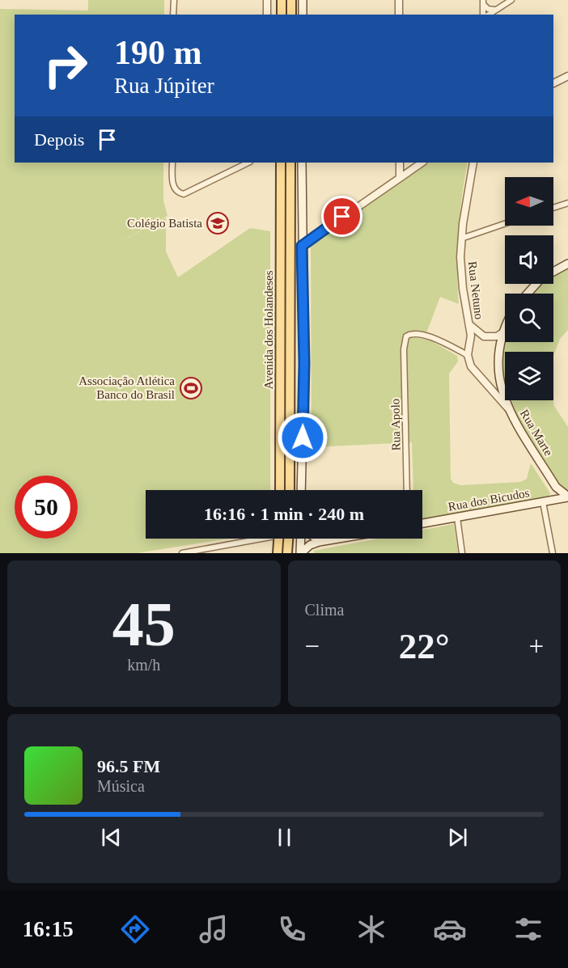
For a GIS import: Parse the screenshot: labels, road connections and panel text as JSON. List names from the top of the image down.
{
  "streets": {
    "main road": ["Avenida dos Holandeses", "Rua Marte", "Rua dos Bicudos"],
    "street": ["Rua Netuno", "Rua Apolo"]
  },
  "crossings": [
    ["Rua Netuno", "Rua Apolo"],
    ["Rua Marte", "Rua dos Bicudos"]
  ],
  "places": {
    "school or university": ["Colégio Batista"],
    "sports": ["Associação Atlética Banco do Brasil"]
  },
  "north": "left",
  "page": {
    "turn": ["190 m", "Rua Júpiter"],
    "then": "Depois",
    "limit": "50",
    "trip": "16:16 · 1 min · 240 m",
    "tile": [
      ["45", "km/h"],
      "Clima"
    ],
    "heat": ["−", "22°", "+"],
    "song": ["96.5 FM", "Música"],
    "tabs": "16:15"
  }
}
